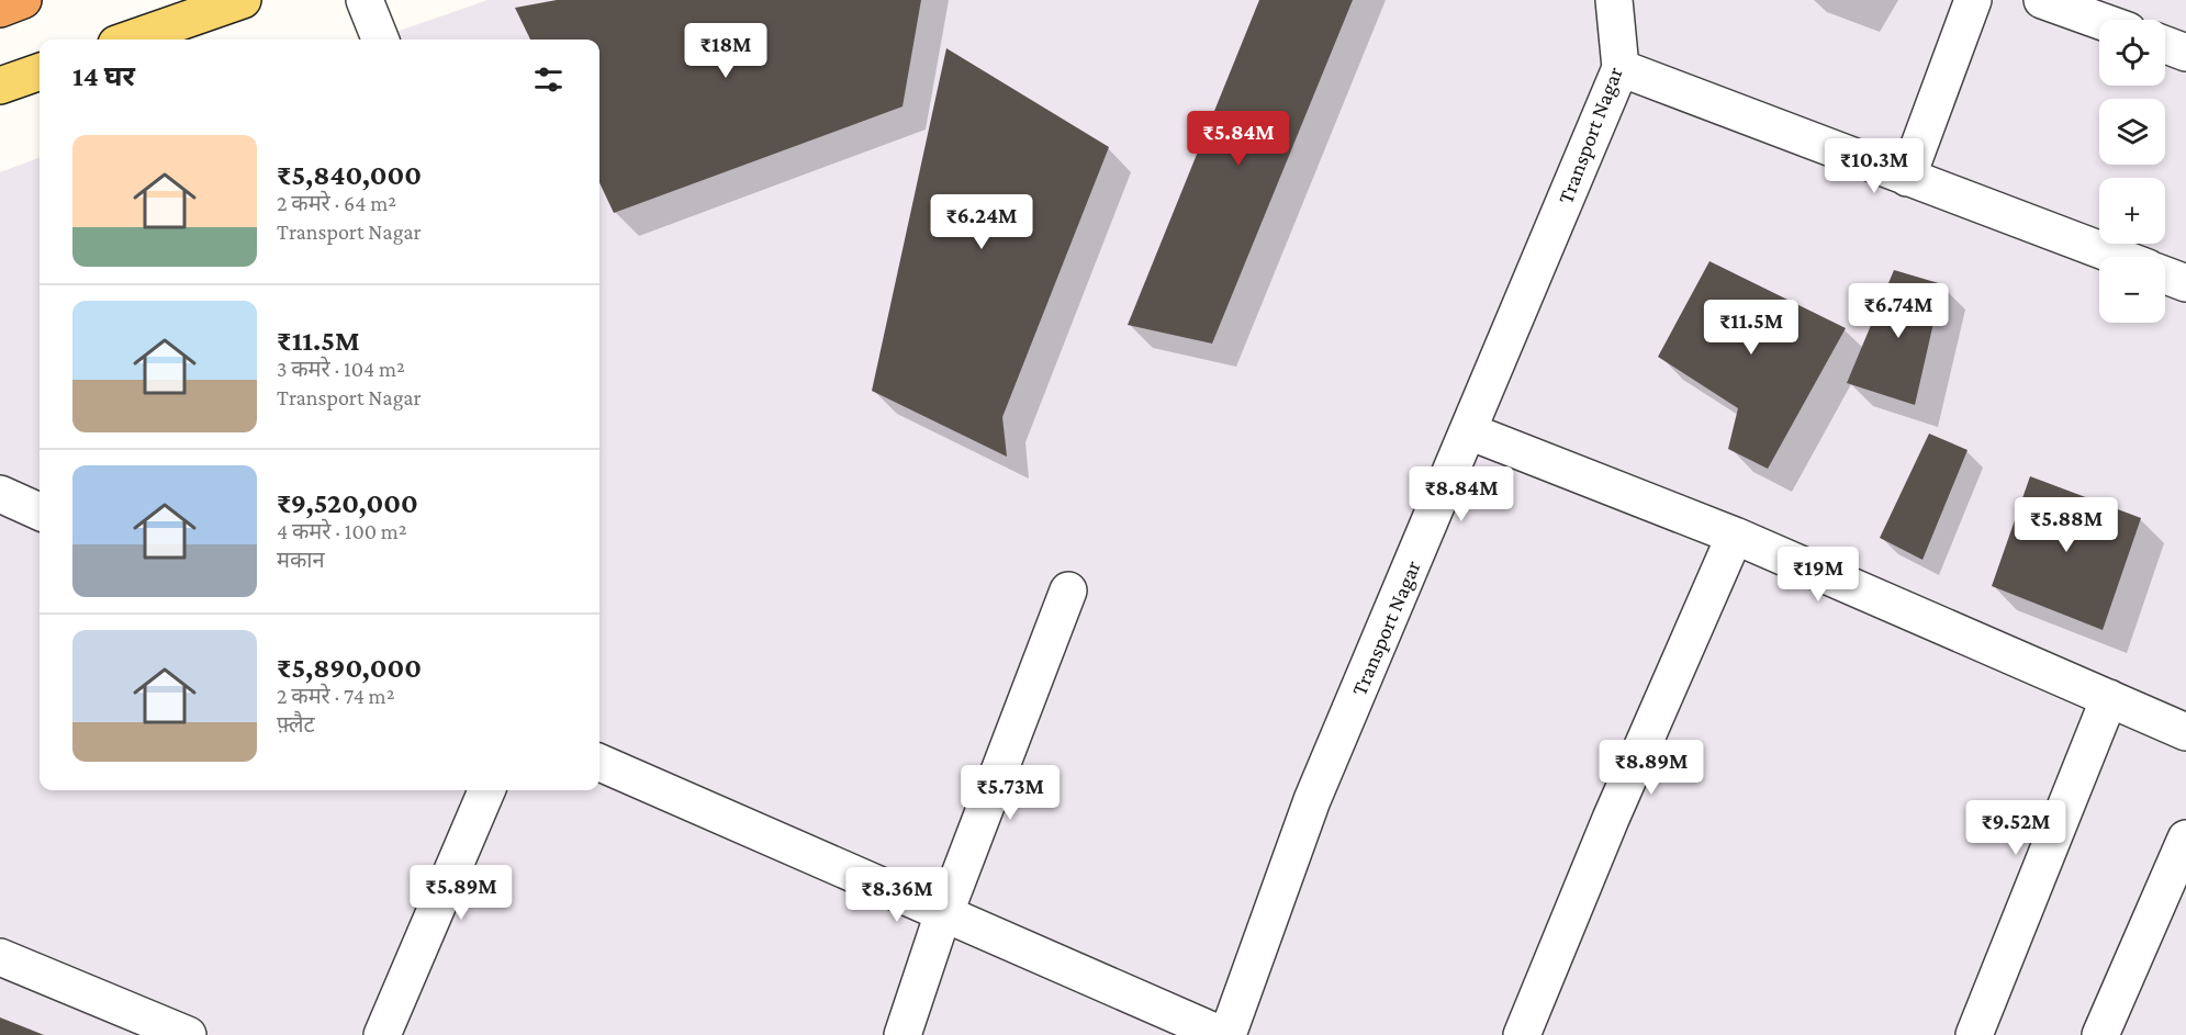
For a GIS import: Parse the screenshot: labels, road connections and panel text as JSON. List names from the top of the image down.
{
  "streets": {
    "street": ["Transport Nagar"]
  },
  "page": {
    "map_buttons": ["+", "−"],
    "price": [
      "₹18M",
      "₹5.84M",
      "₹10.3M",
      "₹6.24M",
      "₹6.74M",
      "₹11.5M",
      "₹8.84M",
      "₹5.88M",
      "₹19M",
      "₹8.89M",
      "₹5.73M",
      "₹9.52M",
      "₹5.89M",
      "₹8.36M"
    ],
    "heading": "14 घर",
    "list": [
      {
        "name": "₹5,840,000",
        "note": "2 कमरे · 64 m² · Transport Nagar"
      },
      {
        "name": "₹11.5M",
        "note": "3 कमरे · 104 m² · Transport Nagar"
      },
      {
        "name": "₹9,520,000",
        "note": "4 कमरे · 100 m² · मकान"
      },
      {
        "name": "₹5,890,000",
        "note": "2 कमरे · 74 m² · फ़्लैट"
      }
    ]
  }
}
